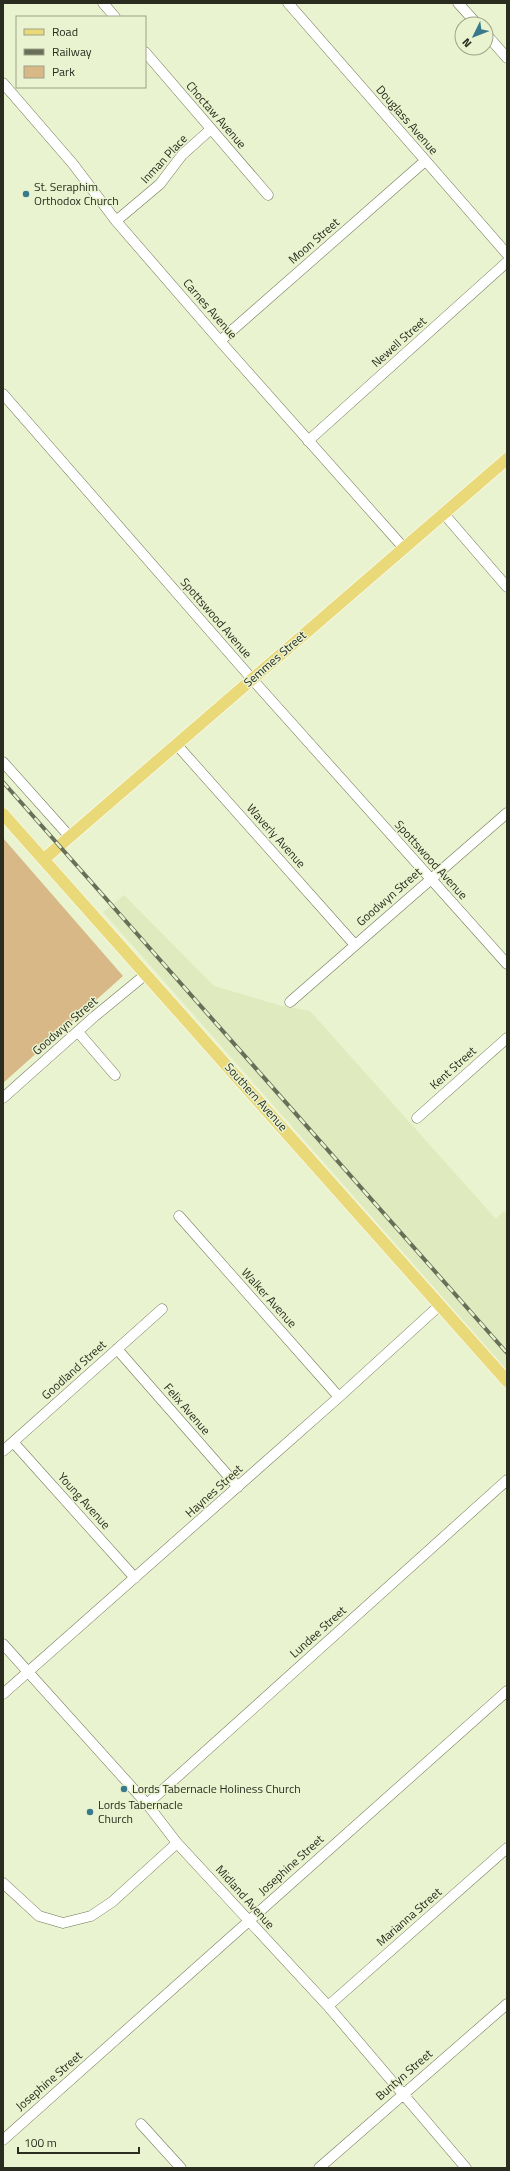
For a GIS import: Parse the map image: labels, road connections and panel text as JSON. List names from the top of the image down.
{
  "streets": {
    "main road": ["Semmes Street", "Southern Avenue"],
    "street": [
      "Choctaw Avenue",
      "Douglass Avenue",
      "Inman Place",
      "Moon Street",
      "Carnes Avenue",
      "Newell Street",
      "Spottswood Avenue",
      "Waverly Avenue",
      "Goodwyn Street",
      "Kent Street",
      "Walker Avenue",
      "Goodland Street",
      "Felix Avenue",
      "Haynes Street",
      "Young Avenue",
      "Lundee Street",
      "Josephine Street",
      "Midland Avenue",
      "Marianna Street",
      "Buntyn Street"
    ]
  },
  "crossings": [
    ["Choctaw Avenue", "Inman Place"],
    ["Douglass Avenue", "Moon Street"],
    ["Inman Place", "Carnes Avenue"],
    ["Moon Street", "Carnes Avenue"],
    ["Carnes Avenue", "Newell Street"],
    ["Carnes Avenue", "Semmes Street"],
    ["Spottswood Avenue", "Semmes Street"],
    ["Spottswood Avenue", "Goodwyn Street"],
    ["Semmes Street", "Waverly Avenue"],
    ["Semmes Street", "Southern Avenue"],
    ["Waverly Avenue", "Goodwyn Street"],
    ["Goodwyn Street", "Southern Avenue"],
    ["Southern Avenue", "Haynes Street"],
    ["Walker Avenue", "Haynes Street"],
    ["Goodland Street", "Felix Avenue"],
    ["Goodland Street", "Young Avenue"],
    ["Felix Avenue", "Haynes Street"],
    ["Haynes Street", "Young Avenue"],
    ["Haynes Street", "Midland Avenue"],
    ["Lundee Street", "Midland Avenue"],
    ["Josephine Street", "Midland Avenue"],
    ["Midland Avenue", "Marianna Street"],
    ["Midland Avenue", "Buntyn Street"]
  ],
  "places": ["St. Seraphim Orthodox Church", "Lords Tabernacle Holiness Church", "Lords Tabernacle Church"],
  "legend": ["Road", "Railway", "Park"],
  "scale_bar": "100 m",
  "north": "bottom left"
}
